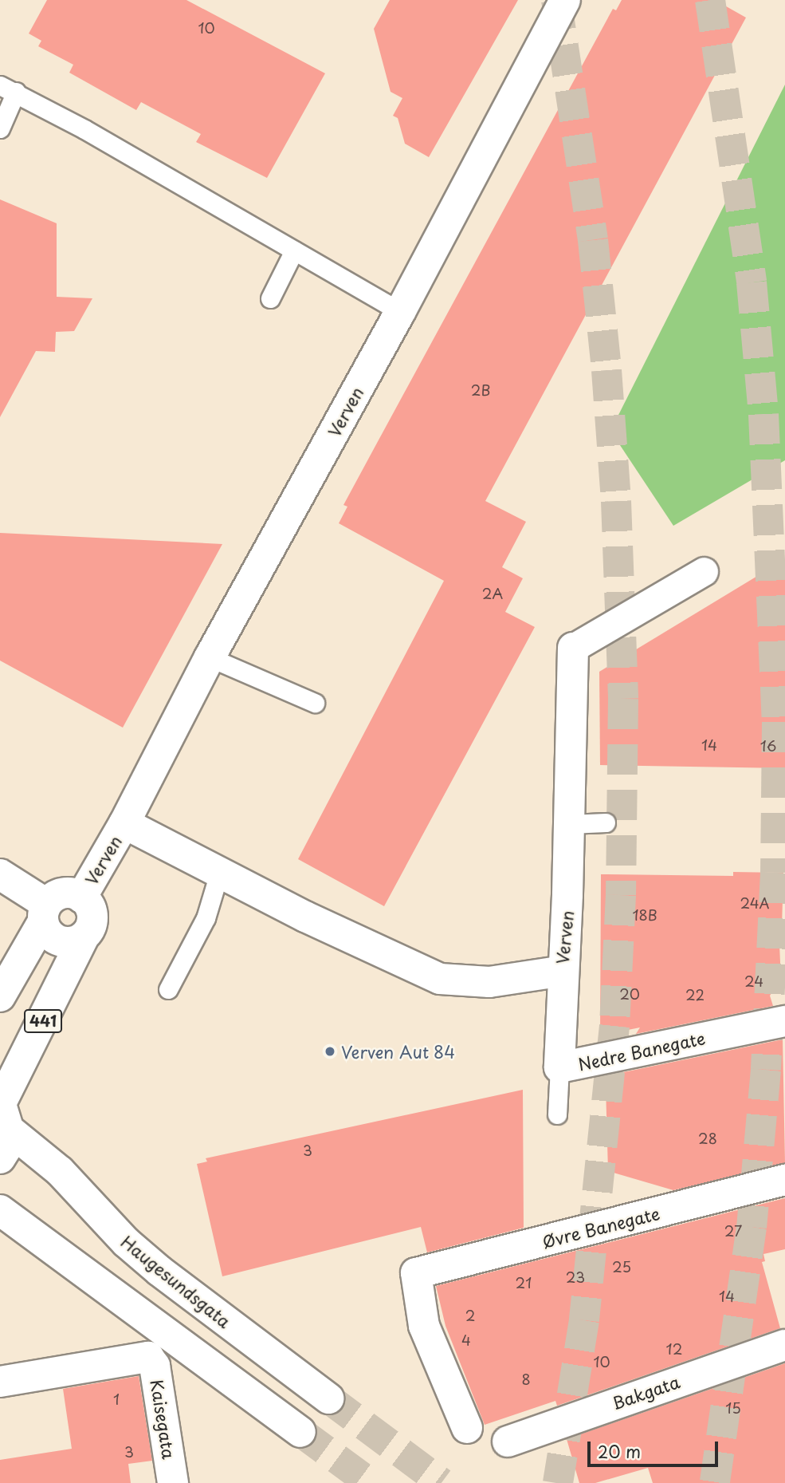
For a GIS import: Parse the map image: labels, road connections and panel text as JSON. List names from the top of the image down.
{
  "streets": {
    "street": [
      "Verven",
      "441",
      "Nedre Banegate",
      "Øvre Banegate",
      "Haugesundsgata",
      "Bakgata",
      "Kaisegata"
    ]
  },
  "crossings": [
    ["Verven", "441"],
    ["Verven", "Nedre Banegate"],
    ["441", "Haugesundsgata"]
  ],
  "places": ["Verven Aut 84"],
  "house_numbers": [
    "10",
    "2B",
    "2A",
    "14",
    "16",
    "24A",
    "18B",
    "24",
    "20",
    "22",
    "28",
    "3",
    "27",
    "25",
    "23",
    "21",
    "14",
    "2",
    "4",
    "12",
    "10",
    "8",
    "1",
    "15",
    "3"
  ],
  "scale_bar": "20 m"
}
